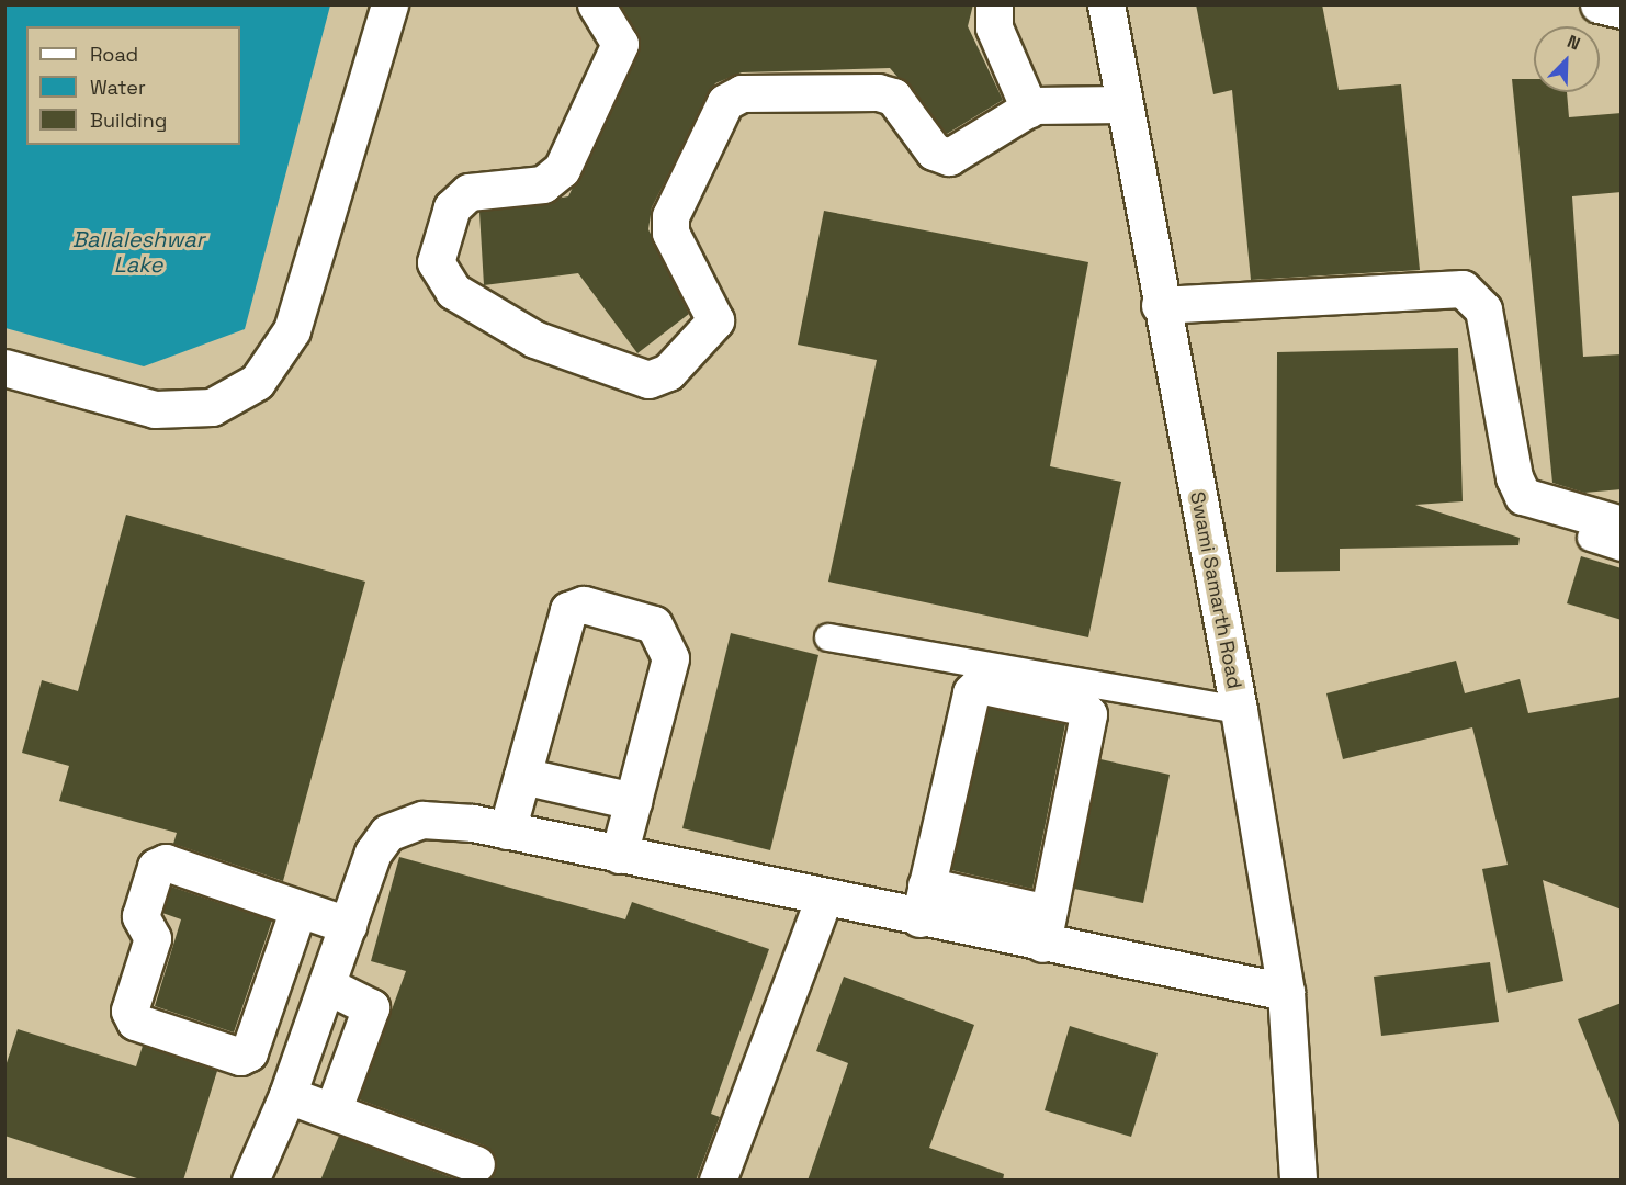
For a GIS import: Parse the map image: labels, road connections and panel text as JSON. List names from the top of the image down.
{
  "streets": {
    "street": ["Swami Samarth Road"]
  },
  "water": ["Ballaleshwar Lake"],
  "legend": ["Road", "Water", "Building"],
  "north": "top right"
}
